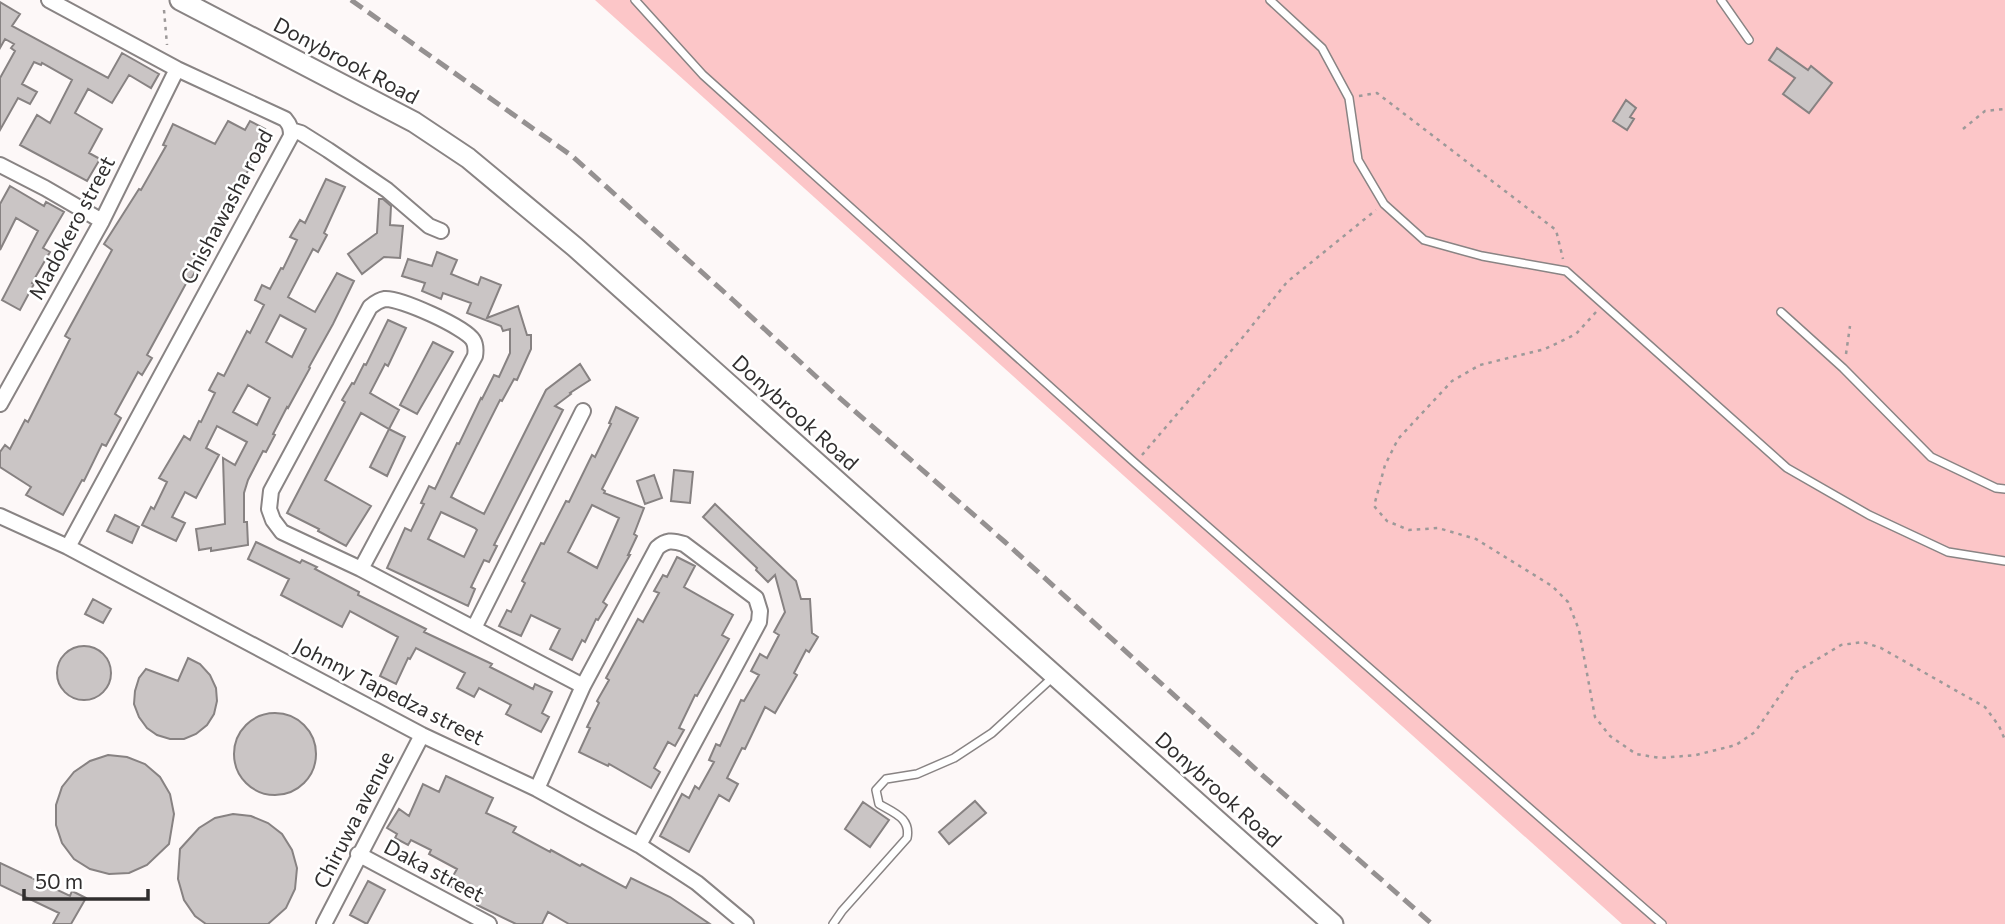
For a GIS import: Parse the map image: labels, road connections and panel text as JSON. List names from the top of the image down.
{
  "streets": {
    "street": [
      "Donybrook Road",
      "Chishawasha road",
      "Madokero street",
      "Johnny Tapedza street",
      "Chiruwa avenue",
      "Daka street"
    ]
  },
  "crossings": [
    ["Chishawasha road", "Madokero street"],
    ["Chishawasha road", "Johnny Tapedza street"],
    ["Johnny Tapedza street", "Chiruwa avenue"],
    ["Chiruwa avenue", "Daka street"]
  ],
  "scale_bar": "50 m"
}
